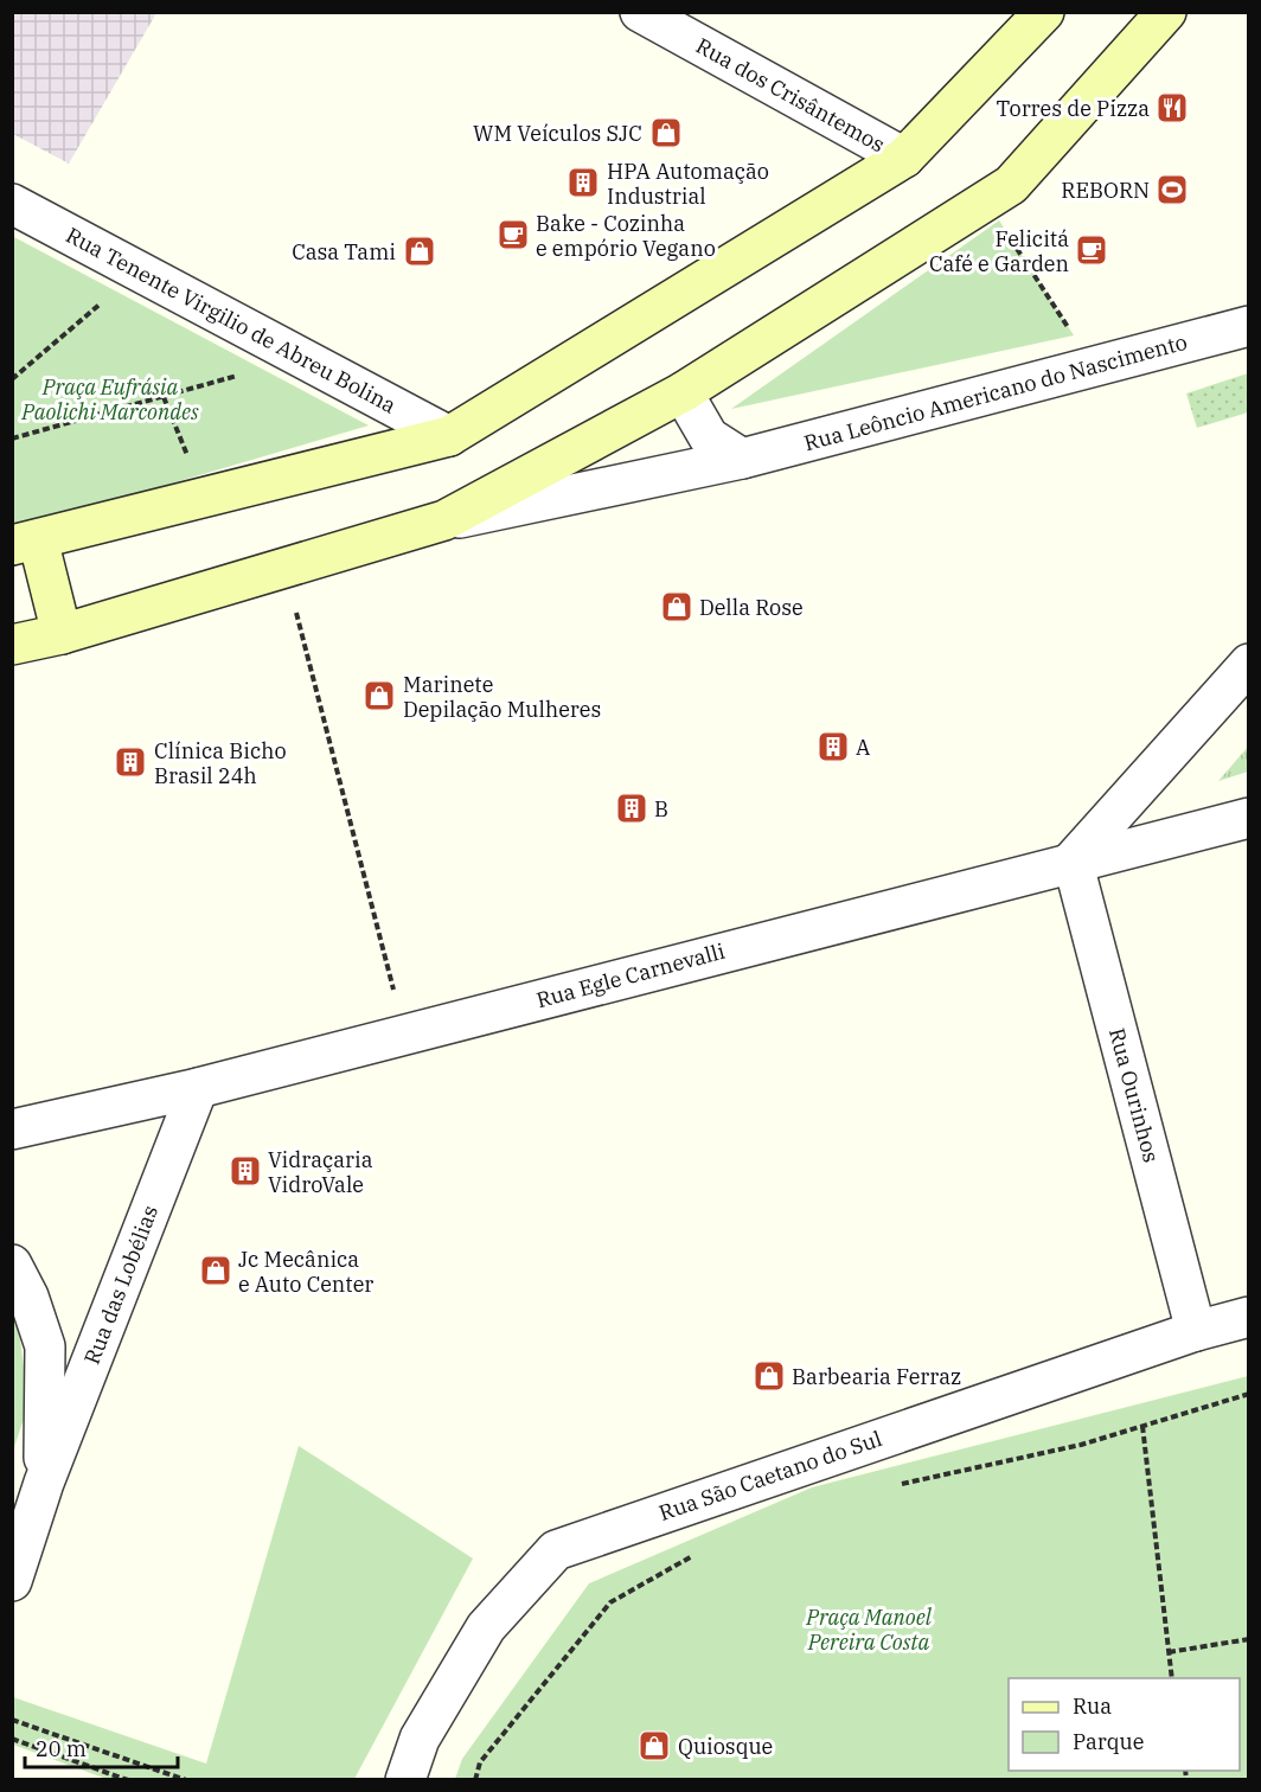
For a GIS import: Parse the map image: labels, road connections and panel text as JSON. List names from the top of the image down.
{
  "streets": {
    "street": [
      "Rua dos Crisântemos",
      "Rua Tenente Virgilio de Abreu Bolina",
      "Rua Leôncio Americano do Nascimento",
      "Rua Egle Carnevalli",
      "Rua Ourinhos",
      "Rua das Lobélias",
      "Rua São Caetano do Sul"
    ]
  },
  "crossings": [
    ["Rua Egle Carnevalli", "Rua Ourinhos"],
    ["Rua Egle Carnevalli", "Rua das Lobélias"],
    ["Rua Ourinhos", "Rua São Caetano do Sul"]
  ],
  "parks": ["Praça Eufrásia Paolichi Marcondes", "Praça Manoel Pereira Costa"],
  "places": {
    "restaurant": ["Torres de Pizza"],
    "shop": [
      "WM Veículos SJC",
      "Casa Tami",
      "Della Rose",
      "Marinete Depilação Mulheres",
      "Jc Mecânica e Auto Center",
      "Barbearia Ferraz",
      "Quiosque"
    ],
    "building": [
      "HPA Automação Industrial",
      "A",
      "Clínica Bicho Brasil 24h",
      "B",
      "Vidraçaria VidroVale"
    ],
    "sports": ["REBORN"],
    "cafe": ["Bake - Cozinha e empório Vegano", "Felicitá Café e Garden"]
  },
  "legend": ["Rua", "Parque"],
  "scale_bar": "20 m"
}
